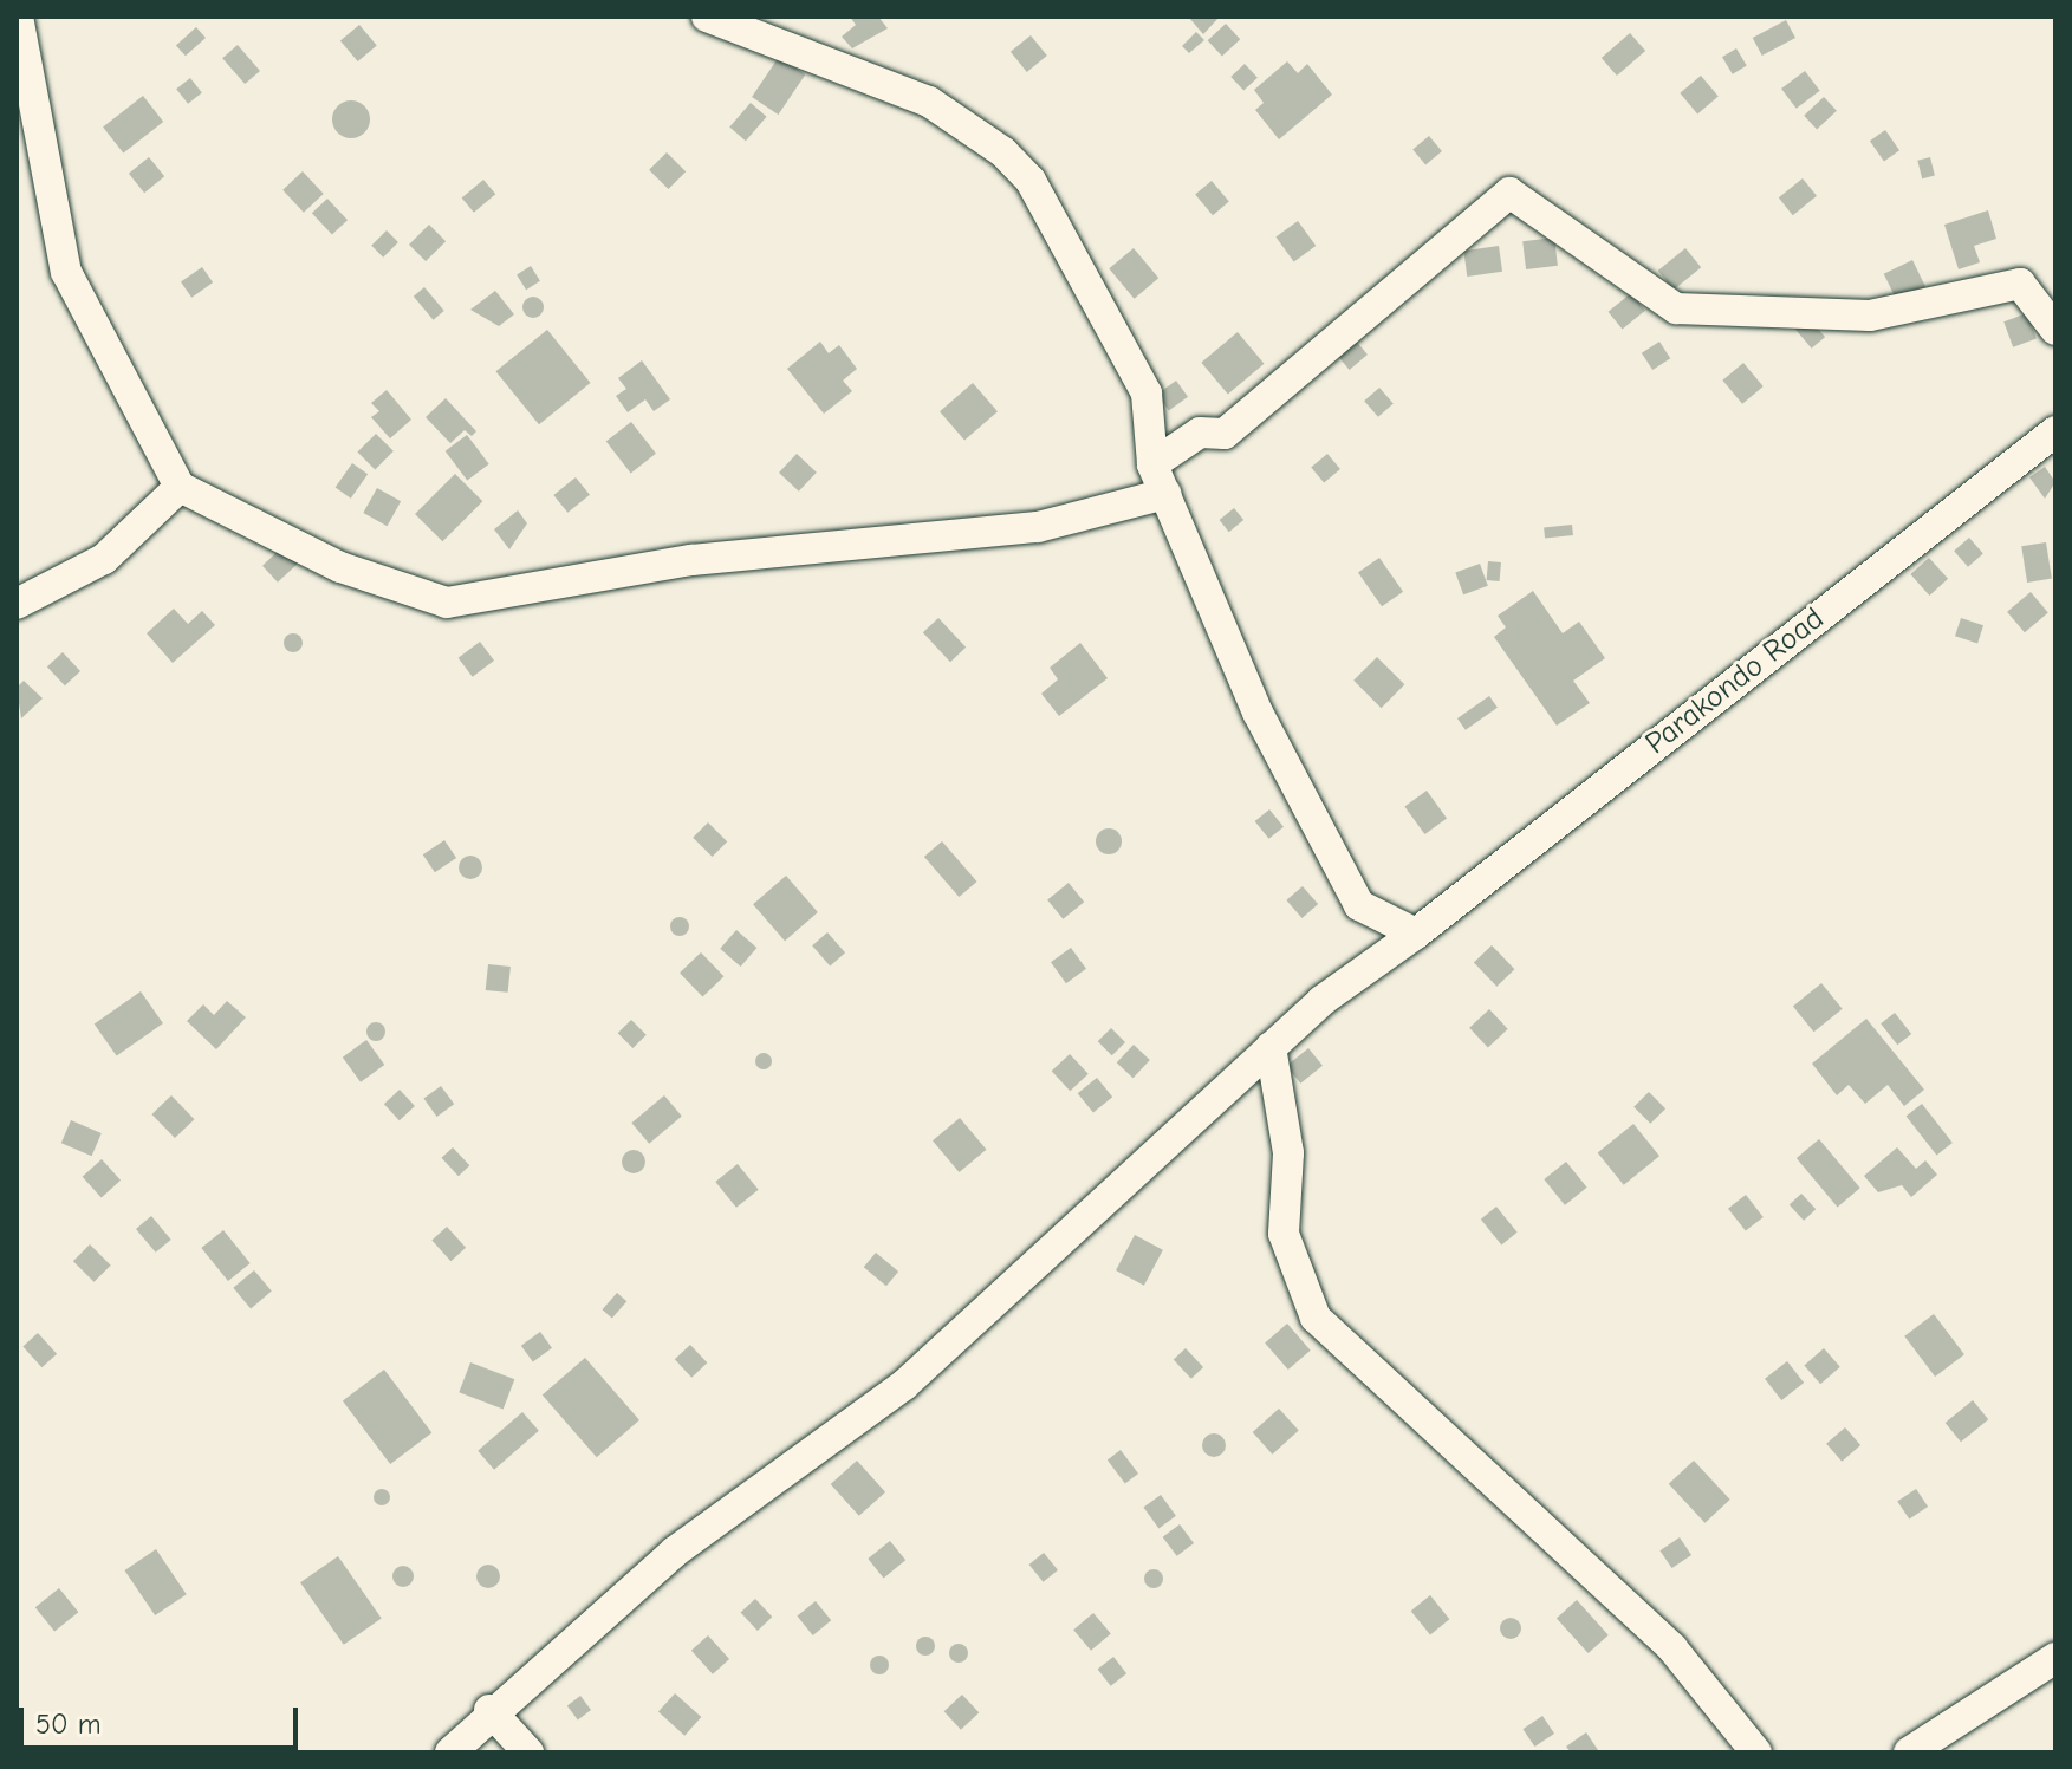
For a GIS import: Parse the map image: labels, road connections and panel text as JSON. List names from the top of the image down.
{
  "streets": {
    "street": ["Parakondo Road"]
  },
  "scale_bar": "50 m"
}
